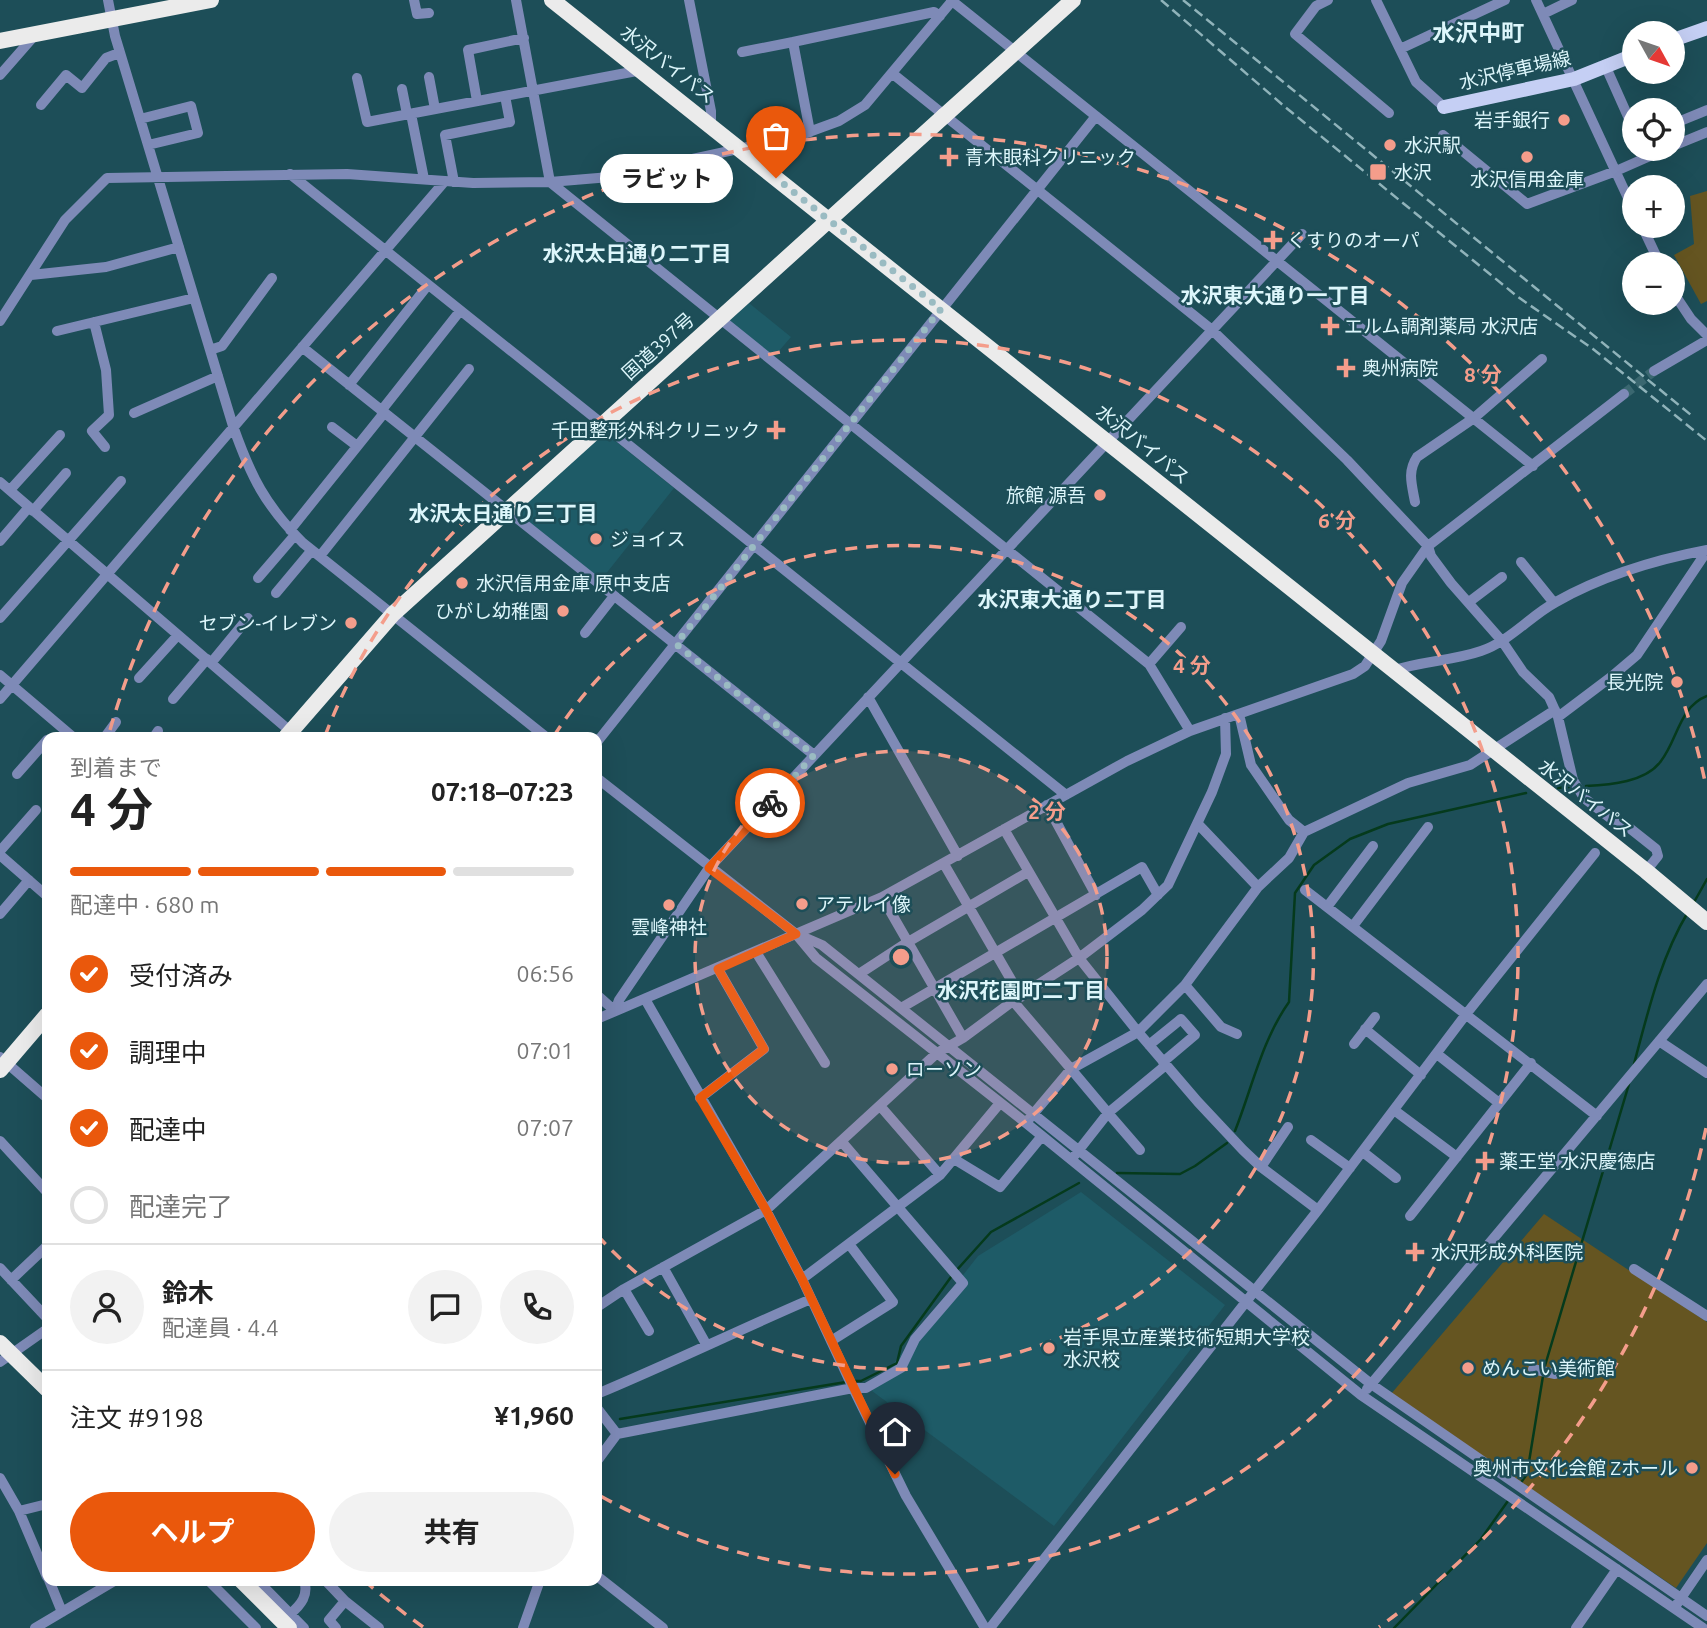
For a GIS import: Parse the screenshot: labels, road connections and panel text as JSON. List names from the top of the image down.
{
  "streets": {
    "highway": ["水沢バイパス", "国道397号"],
    "main road": ["水沢停車場線"]
  },
  "crossings": [
    ["水沢バイパス", "国道397号"]
  ],
  "districts": [
    "水沢中町",
    "水沢太日通り二丁目",
    "水沢東大通り一丁目",
    "水沢太日通り三丁目",
    "水沢東大通り二丁目",
    "水沢花園町二丁目"
  ],
  "places": {
    "other": [
      "岩手銀行",
      "水沢駅",
      "水沢信用金庫",
      "ラビット",
      "旅館 源吾",
      "ジョイス",
      "水沢信用金庫 原中支店",
      "ひがし幼稚園",
      "セブン-イレブン",
      "長光院",
      "アテルイ像",
      "雲峰神社",
      "ローソン",
      "岩手県立産業技術短期大学校 水沢校",
      "めんこい美術館",
      "奥州市文化会館 Zホール"
    ],
    "health": [
      "青木眼科クリニック",
      "くすりのオーパ",
      "エルム調剤薬局 水沢店",
      "奥州病院",
      "千田整形外科クリニック",
      "薬王堂 水沢慶徳店",
      "水沢形成外科医院"
    ],
    "transit": ["水沢"]
  },
  "north": "bottom right",
  "page": {
    "map_buttons": ["+", "−"],
    "bubble": "ラビット",
    "heading": ["4 分", "到着まで", "07:18–07:23"],
    "panel": [
      "鈴木",
      "配達員 · 4.4",
      "注文 #9198",
      "¥1,960"
    ],
    "bar": "配達中 · 680 m",
    "list": [
      ["受付済み", "06:56"],
      ["調理中", "07:01"],
      ["配達中", "07:07"],
      "配達完了"
    ],
    "buttons": ["ヘルプ", "共有"]
  },
  "rings": [
    "8 分",
    "6 分",
    "4 分",
    "2 分"
  ]
}
